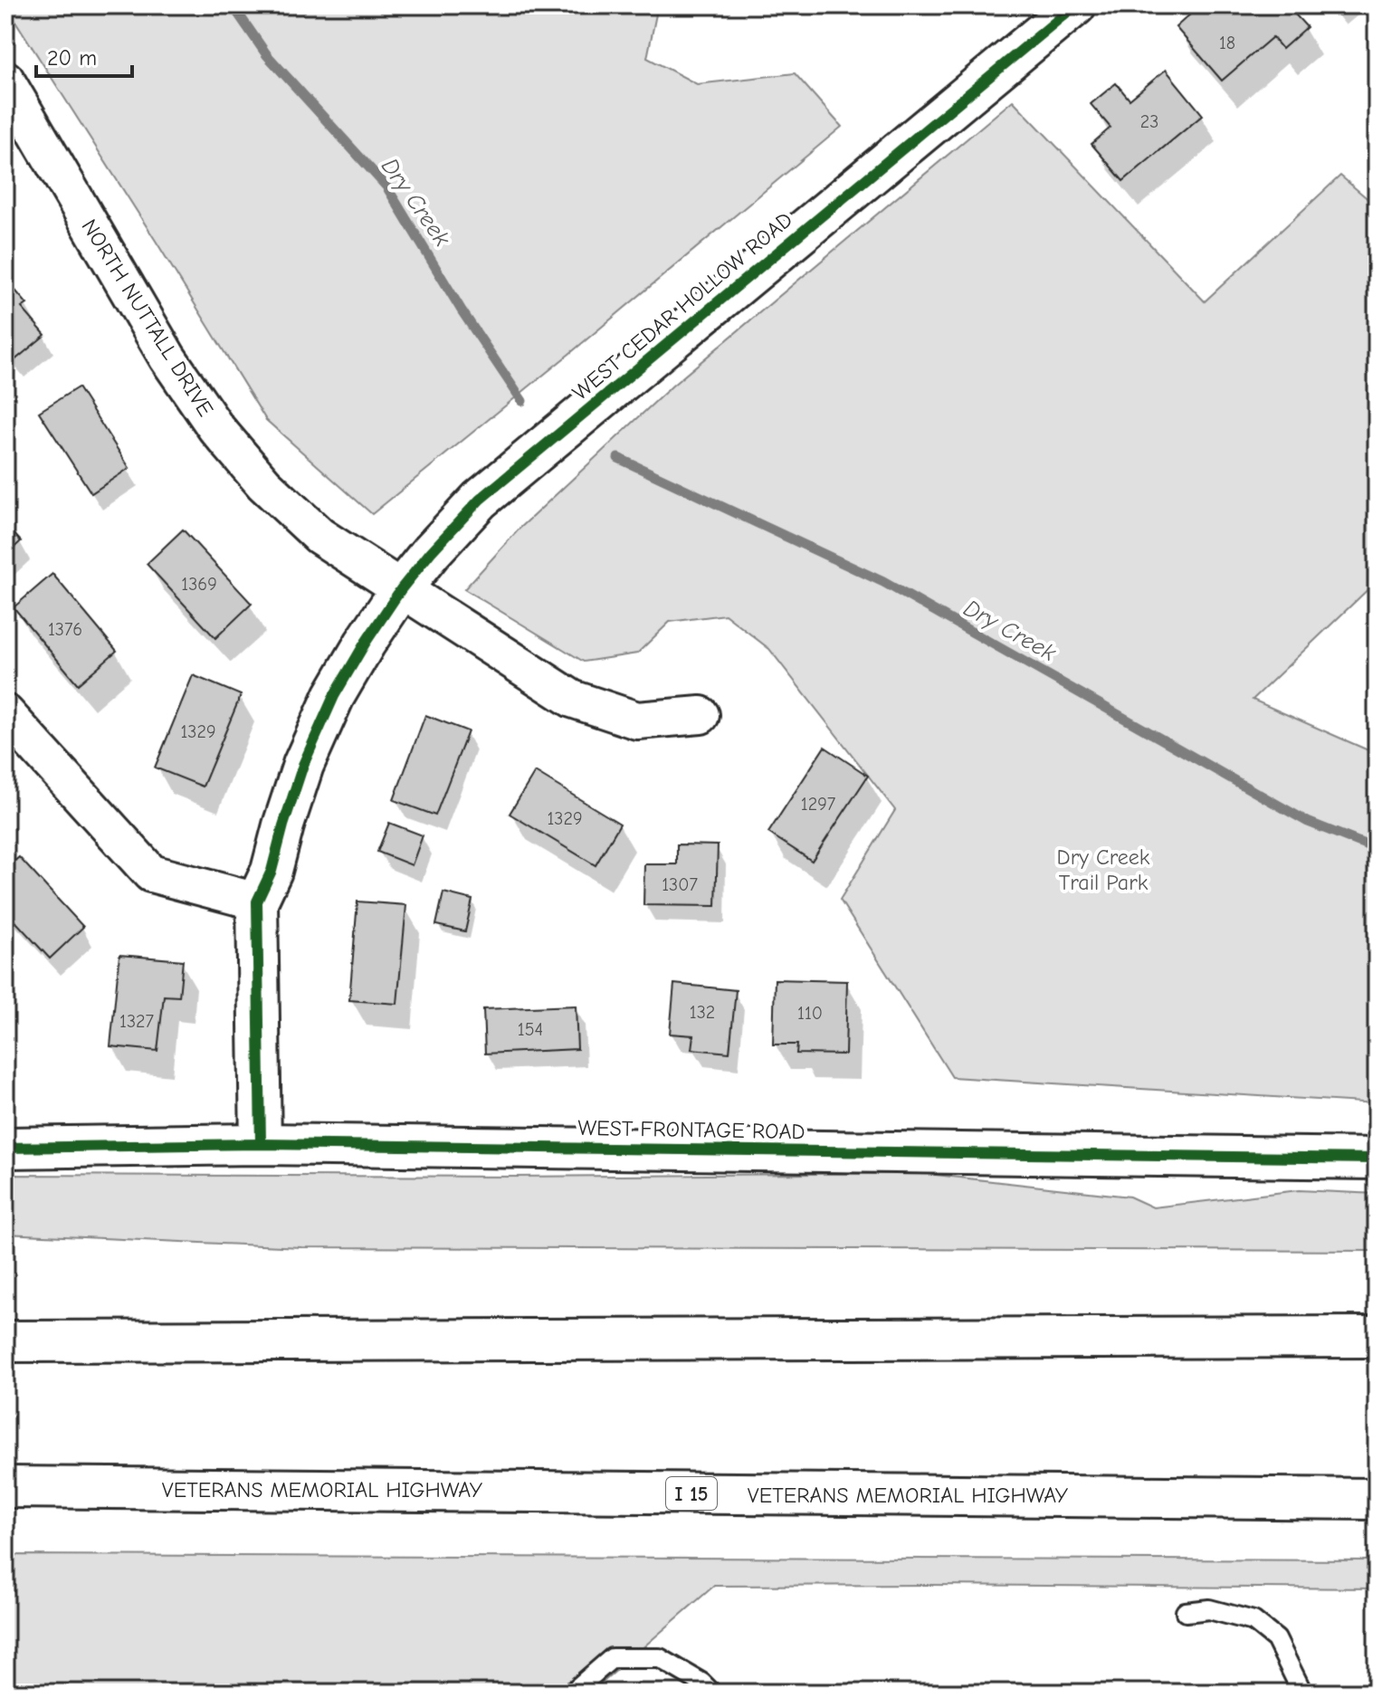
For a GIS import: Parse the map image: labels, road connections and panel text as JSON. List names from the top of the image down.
{
  "streets": {
    "main road": [
      "WEST CEDAR HOLLOW ROAD",
      "WEST FRONTAGE ROAD",
      "VETERANS MEMORIAL HIGHWAY",
      "I 15"
    ],
    "street": ["NORTH NUTTALL DRIVE"]
  },
  "crossings": [
    ["WEST CEDAR HOLLOW ROAD", "NORTH NUTTALL DRIVE"]
  ],
  "water": ["Dry Creek"],
  "parks": ["Dry Creek Trail Park"],
  "house_numbers": [
    "18",
    "23",
    "1369",
    "1376",
    "1329",
    "1297",
    "1329",
    "1307",
    "132",
    "110",
    "1327",
    "154"
  ],
  "scale_bar": "20 m"
}
